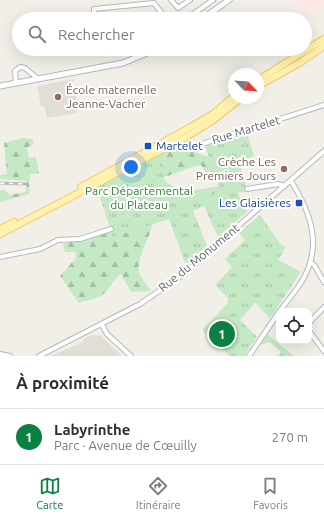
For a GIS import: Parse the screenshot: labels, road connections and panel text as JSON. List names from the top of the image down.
{
  "streets": {
    "street": ["Rue Martelet", "Rue du Monument"]
  },
  "parks": ["Parc Départemental du Plateau"],
  "places": {
    "other": ["École maternelle Jeanne-Vacher", "Crèche Les Premiers Jours"],
    "transit": ["Martelet", "Les Glaisières"]
  },
  "north": "bottom right",
  "page": {
    "search": "Rechercher",
    "pins": "1",
    "heading": "À proximité",
    "list": [
      {
        "mark": "1",
        "name": "Labyrinthe",
        "note": "Parc · Avenue de Cœuilly",
        "value": "270 m"
      }
    ],
    "nav": ["Carte", "Itinéraire", "Favoris"]
  }
}
